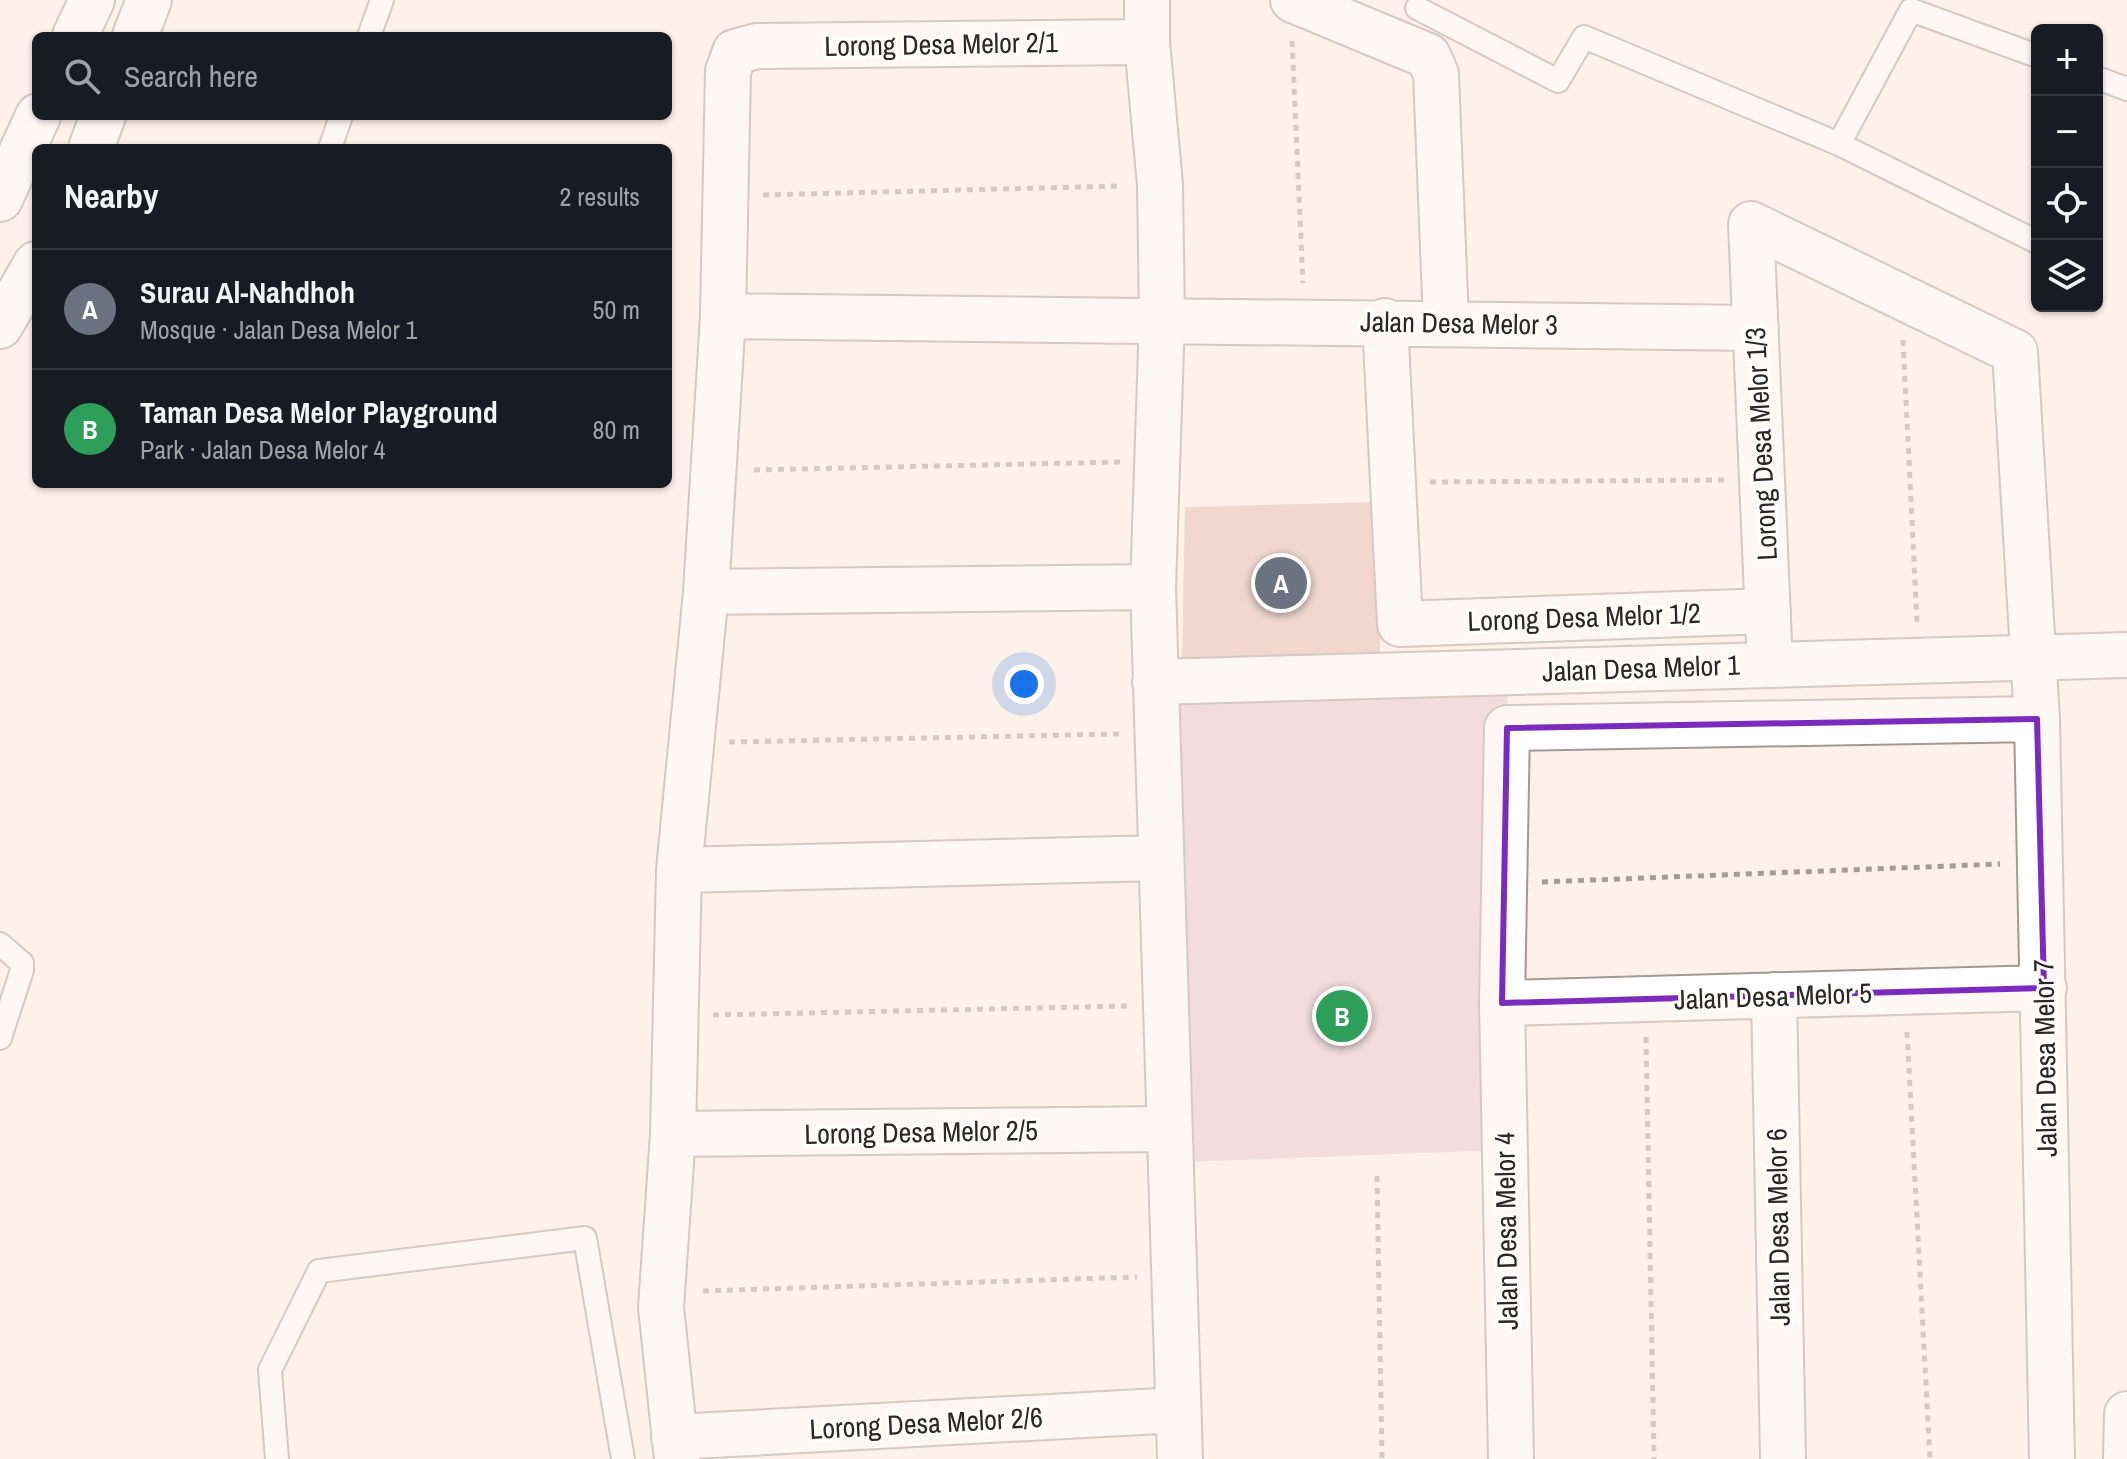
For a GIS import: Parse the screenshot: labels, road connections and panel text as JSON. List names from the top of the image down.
{
  "streets": {
    "street": [
      "Lorong Desa Melor 2/1",
      "Jalan Desa Melor 3",
      "Lorong Desa Melor 1/3",
      "Lorong Desa Melor 1/2",
      "Jalan Desa Melor 1",
      "Jalan Desa Melor 5",
      "Jalan Desa Melor 7",
      "Lorong Desa Melor 2/5",
      "Jalan Desa Melor 6",
      "Jalan Desa Melor 4",
      "Lorong Desa Melor 2/6"
    ]
  },
  "crossings": [
    ["Jalan Desa Melor 3", "Lorong Desa Melor 1/3"],
    ["Lorong Desa Melor 1/3", "Lorong Desa Melor 1/2"],
    ["Lorong Desa Melor 1/3", "Jalan Desa Melor 1"],
    ["Lorong Desa Melor 1/3", "Jalan Desa Melor 7"],
    ["Jalan Desa Melor 1", "Jalan Desa Melor 7"],
    ["Jalan Desa Melor 5", "Jalan Desa Melor 7"],
    ["Jalan Desa Melor 5", "Jalan Desa Melor 6"],
    ["Jalan Desa Melor 5", "Jalan Desa Melor 4"],
    ["Jalan Desa Melor 7", "Jalan Desa Melor 4"]
  ],
  "page": {
    "map_buttons": ["+", "−"],
    "search": "Search here",
    "heading": ["Nearby", "2 results"],
    "list": [
      {
        "mark": "A",
        "name": "Surau Al-Nahdhoh",
        "note": "Mosque · Jalan Desa Melor 1",
        "value": "50 m"
      },
      {
        "mark": "B",
        "name": "Taman Desa Melor Playground",
        "note": "Park · Jalan Desa Melor 4",
        "value": "80 m"
      }
    ],
    "pins": ["A", "B"]
  }
}
